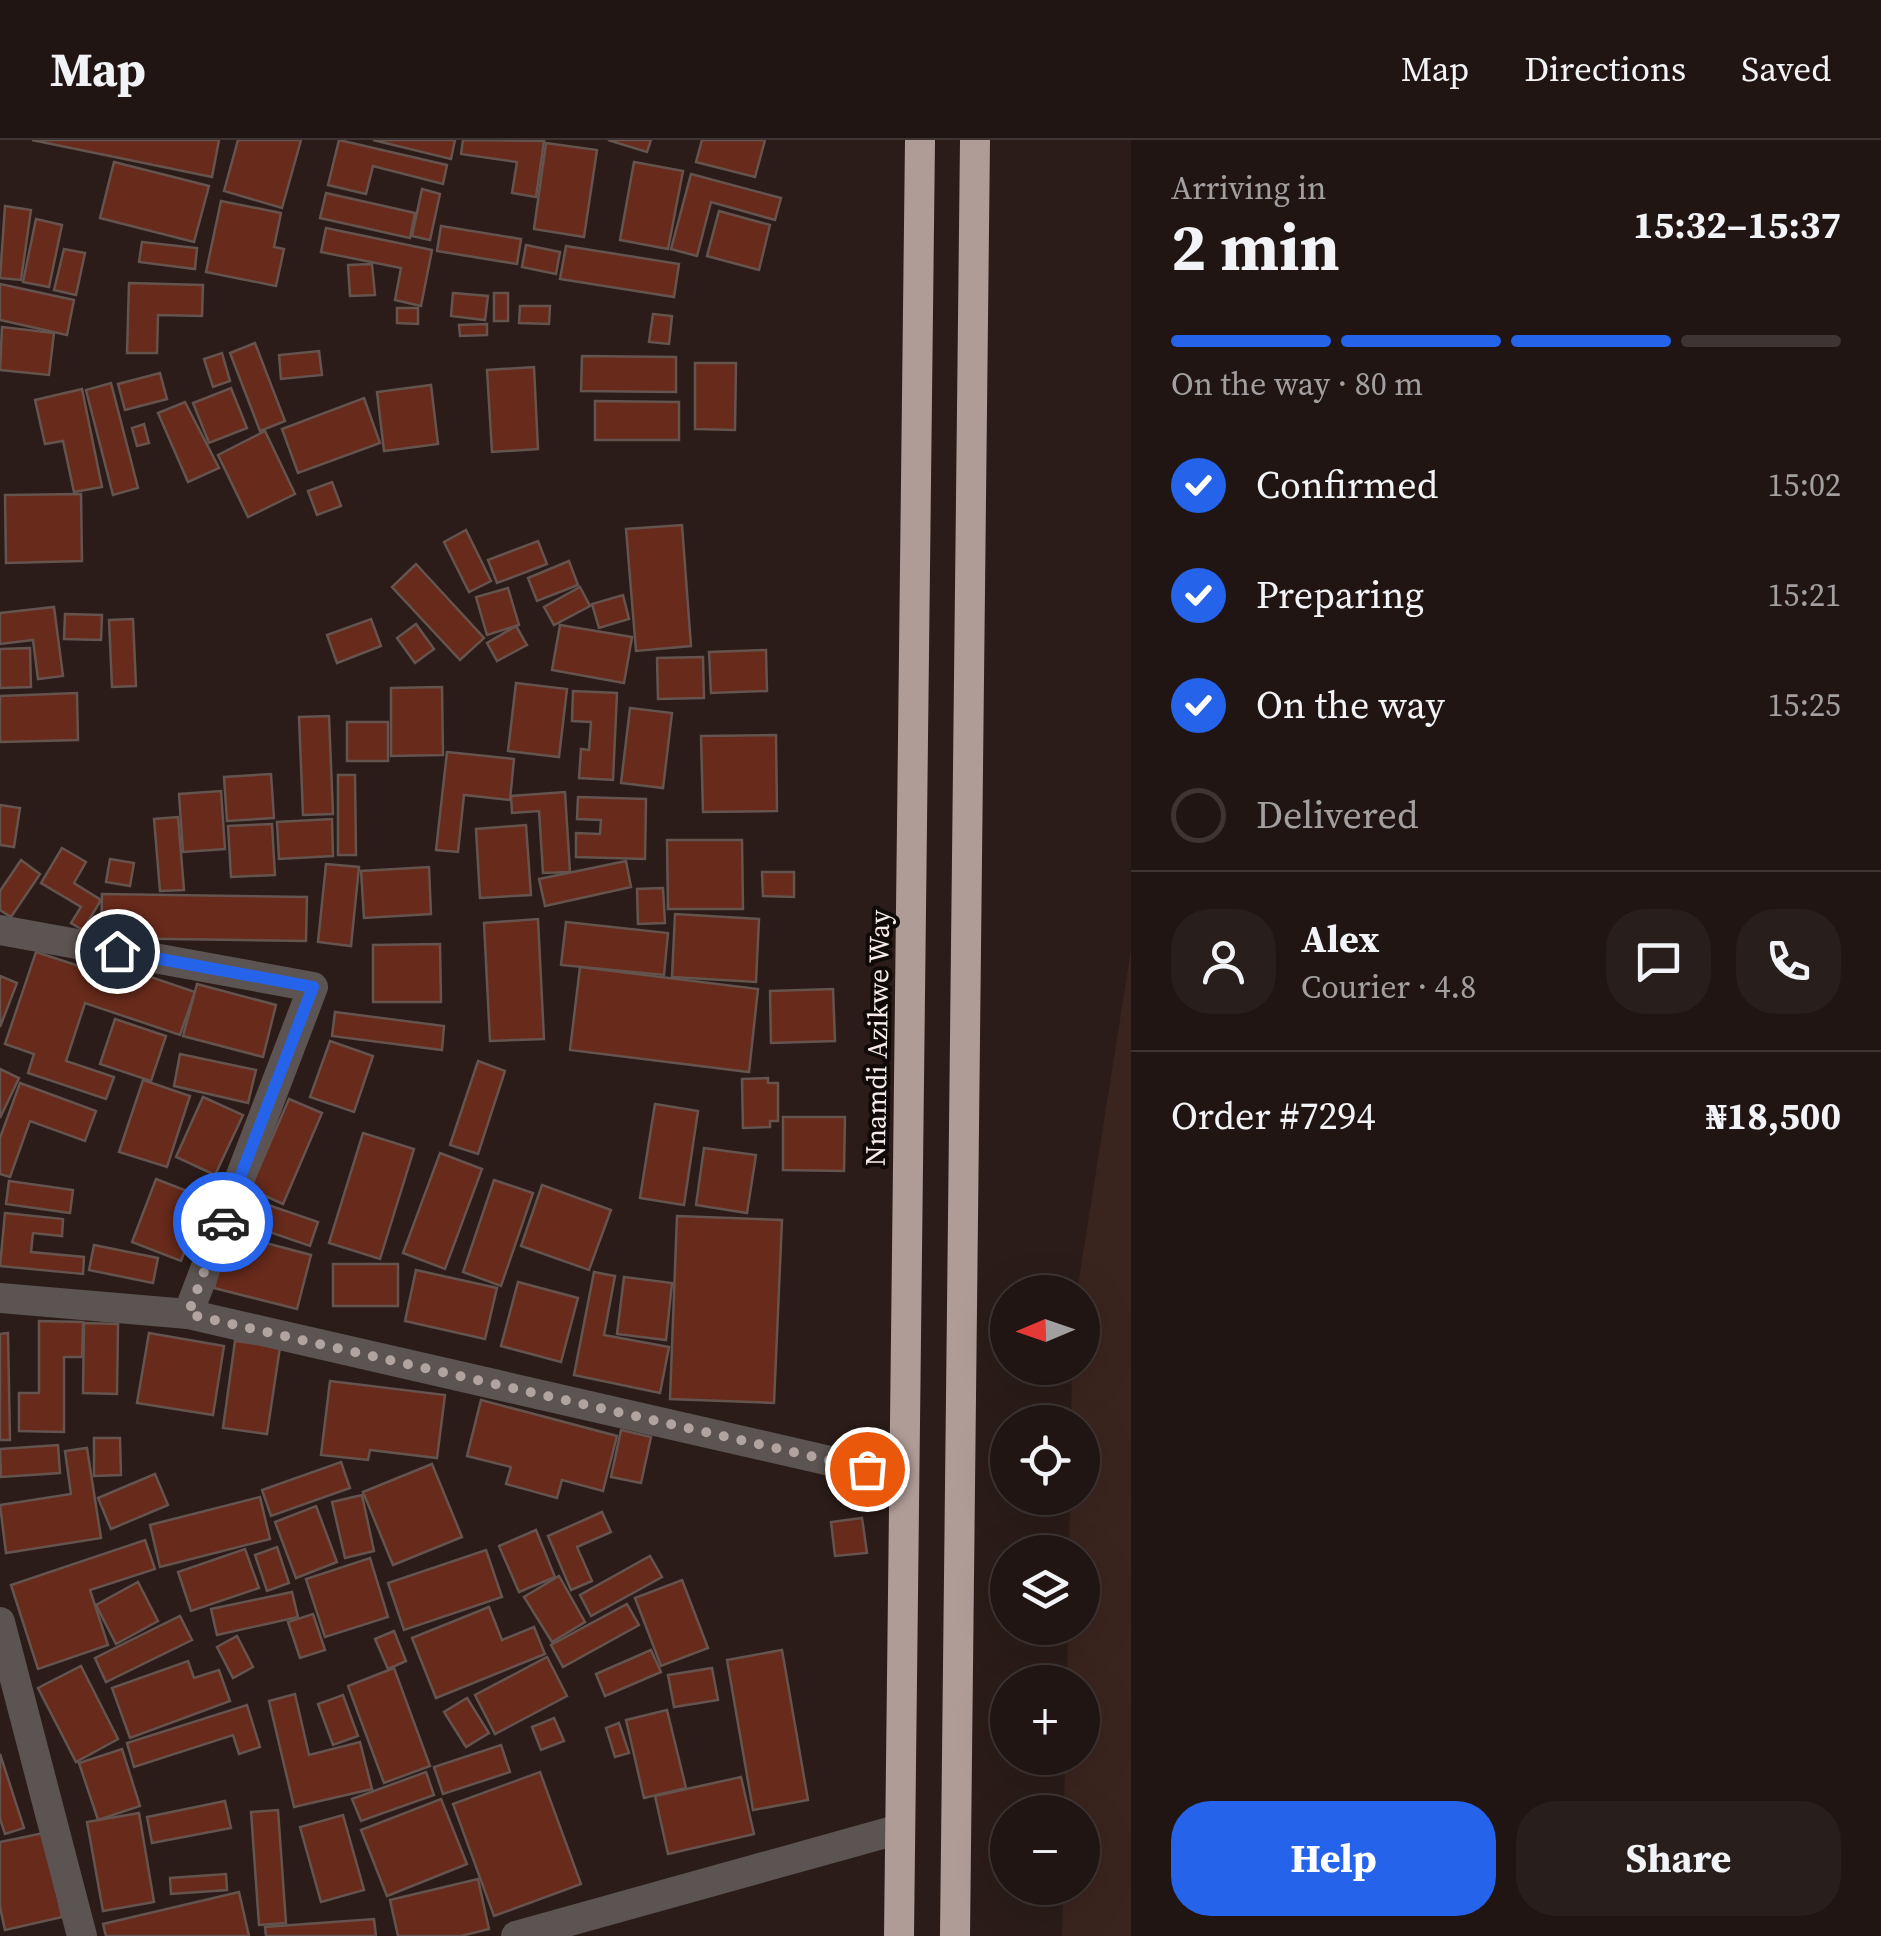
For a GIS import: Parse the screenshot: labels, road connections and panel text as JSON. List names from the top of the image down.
{
  "streets": {
    "highway": ["Nnamdi Azikwe Way"]
  },
  "north": "left",
  "page": {
    "header": "Map",
    "nav": ["Map", "Directions", "Saved"],
    "heading": ["2 min", "Arriving in", "15:32–15:37"],
    "panel": [
      "Alex",
      "Courier · 4.8",
      "Order #7294",
      "₦18,500"
    ],
    "bar": "On the way · 80 m",
    "list": [
      ["Confirmed", "15:02"],
      ["Preparing", "15:21"],
      ["On the way", "15:25"],
      "Delivered"
    ],
    "map_buttons": ["+", "−"],
    "buttons": ["Help", "Share"]
  }
}
